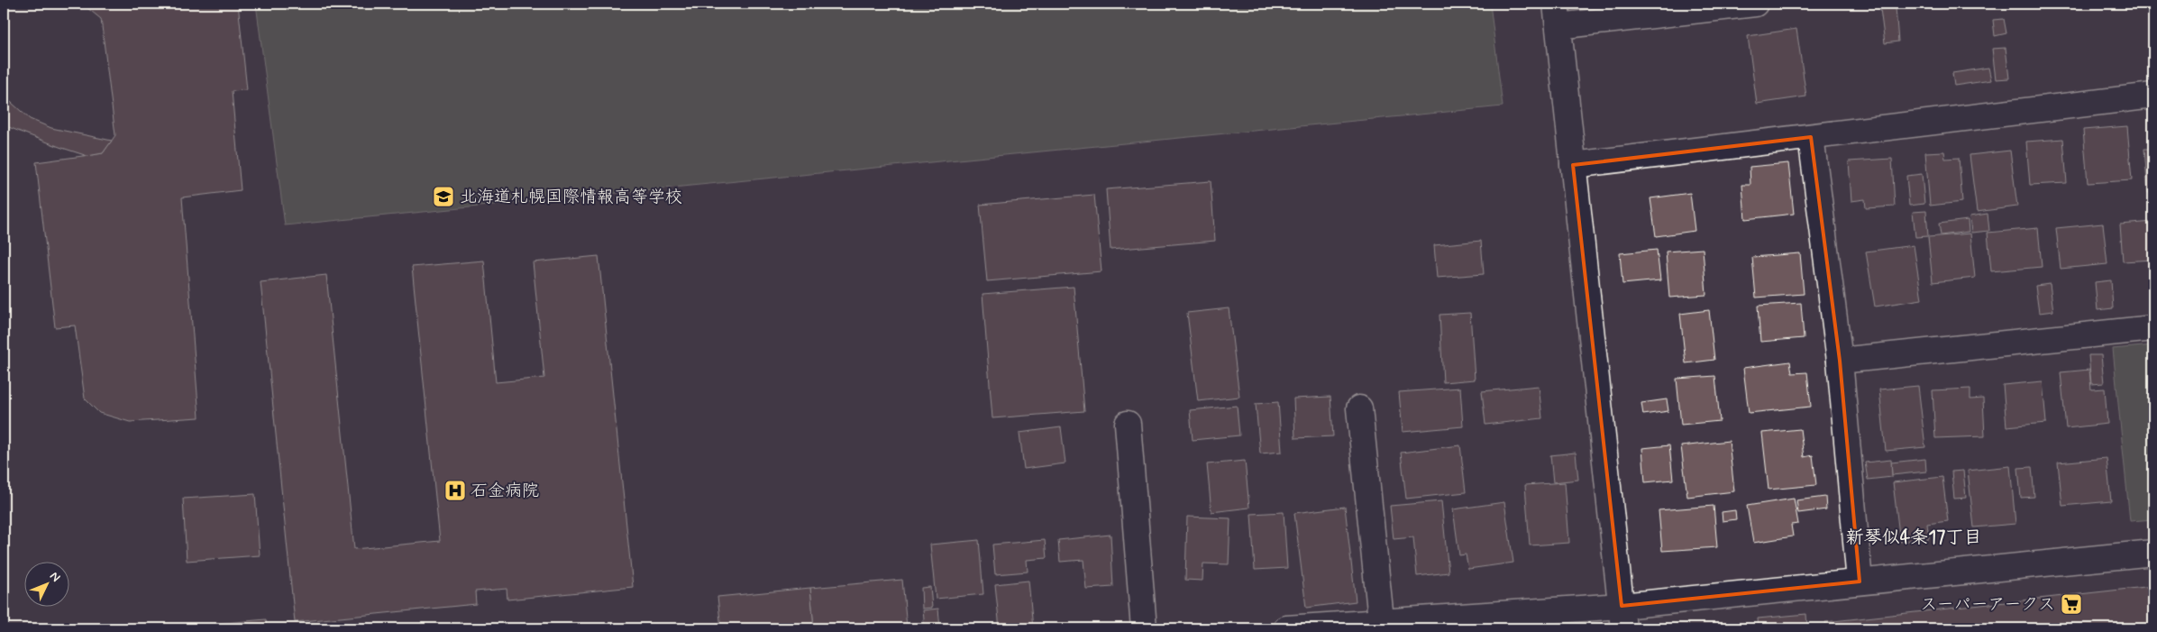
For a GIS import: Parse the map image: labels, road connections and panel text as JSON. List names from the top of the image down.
{
  "districts": ["新琴似4条17丁目"],
  "places": {
    "school or university": ["北海道札幌国際情報高等学校"],
    "hospital": ["石金病院"],
    "supermarket": ["スーパーアークス"]
  },
  "north": "top right"
}
